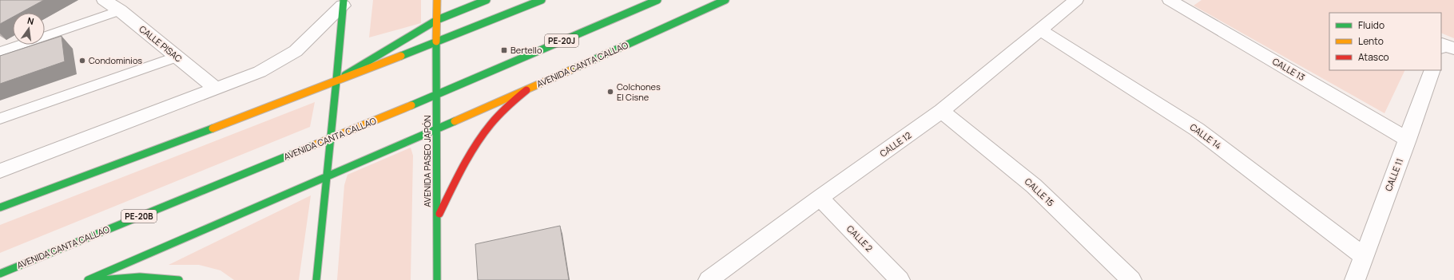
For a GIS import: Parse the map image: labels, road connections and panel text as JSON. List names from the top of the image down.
{
  "streets": {
    "main road": [
      "PE-20J",
      "AVENIDA CANTA CALLAO",
      "AVENIDA PASEO JAPÓN",
      "PE-20B"
    ],
    "street": [
      "CALLE PISAC",
      "CALLE 13",
      "CALLE 14",
      "CALLE 12",
      "CALLE 11",
      "CALLE 15",
      "CALLE 2"
    ]
  },
  "crossings": [
    ["AVENIDA CANTA CALLAO", "AVENIDA PASEO JAPÓN"],
    ["CALLE 13", "CALLE 11"],
    ["CALLE 14", "CALLE 12"],
    ["CALLE 14", "CALLE 11"],
    ["CALLE 12", "CALLE 15"],
    ["CALLE 12", "CALLE 2"]
  ],
  "places": {
    "transit": ["Bertello"],
    "other": ["Condominios", "Colchones El Cisne"]
  },
  "legend": ["Fluido", "Lento", "Atasco"],
  "north": "top"
}
